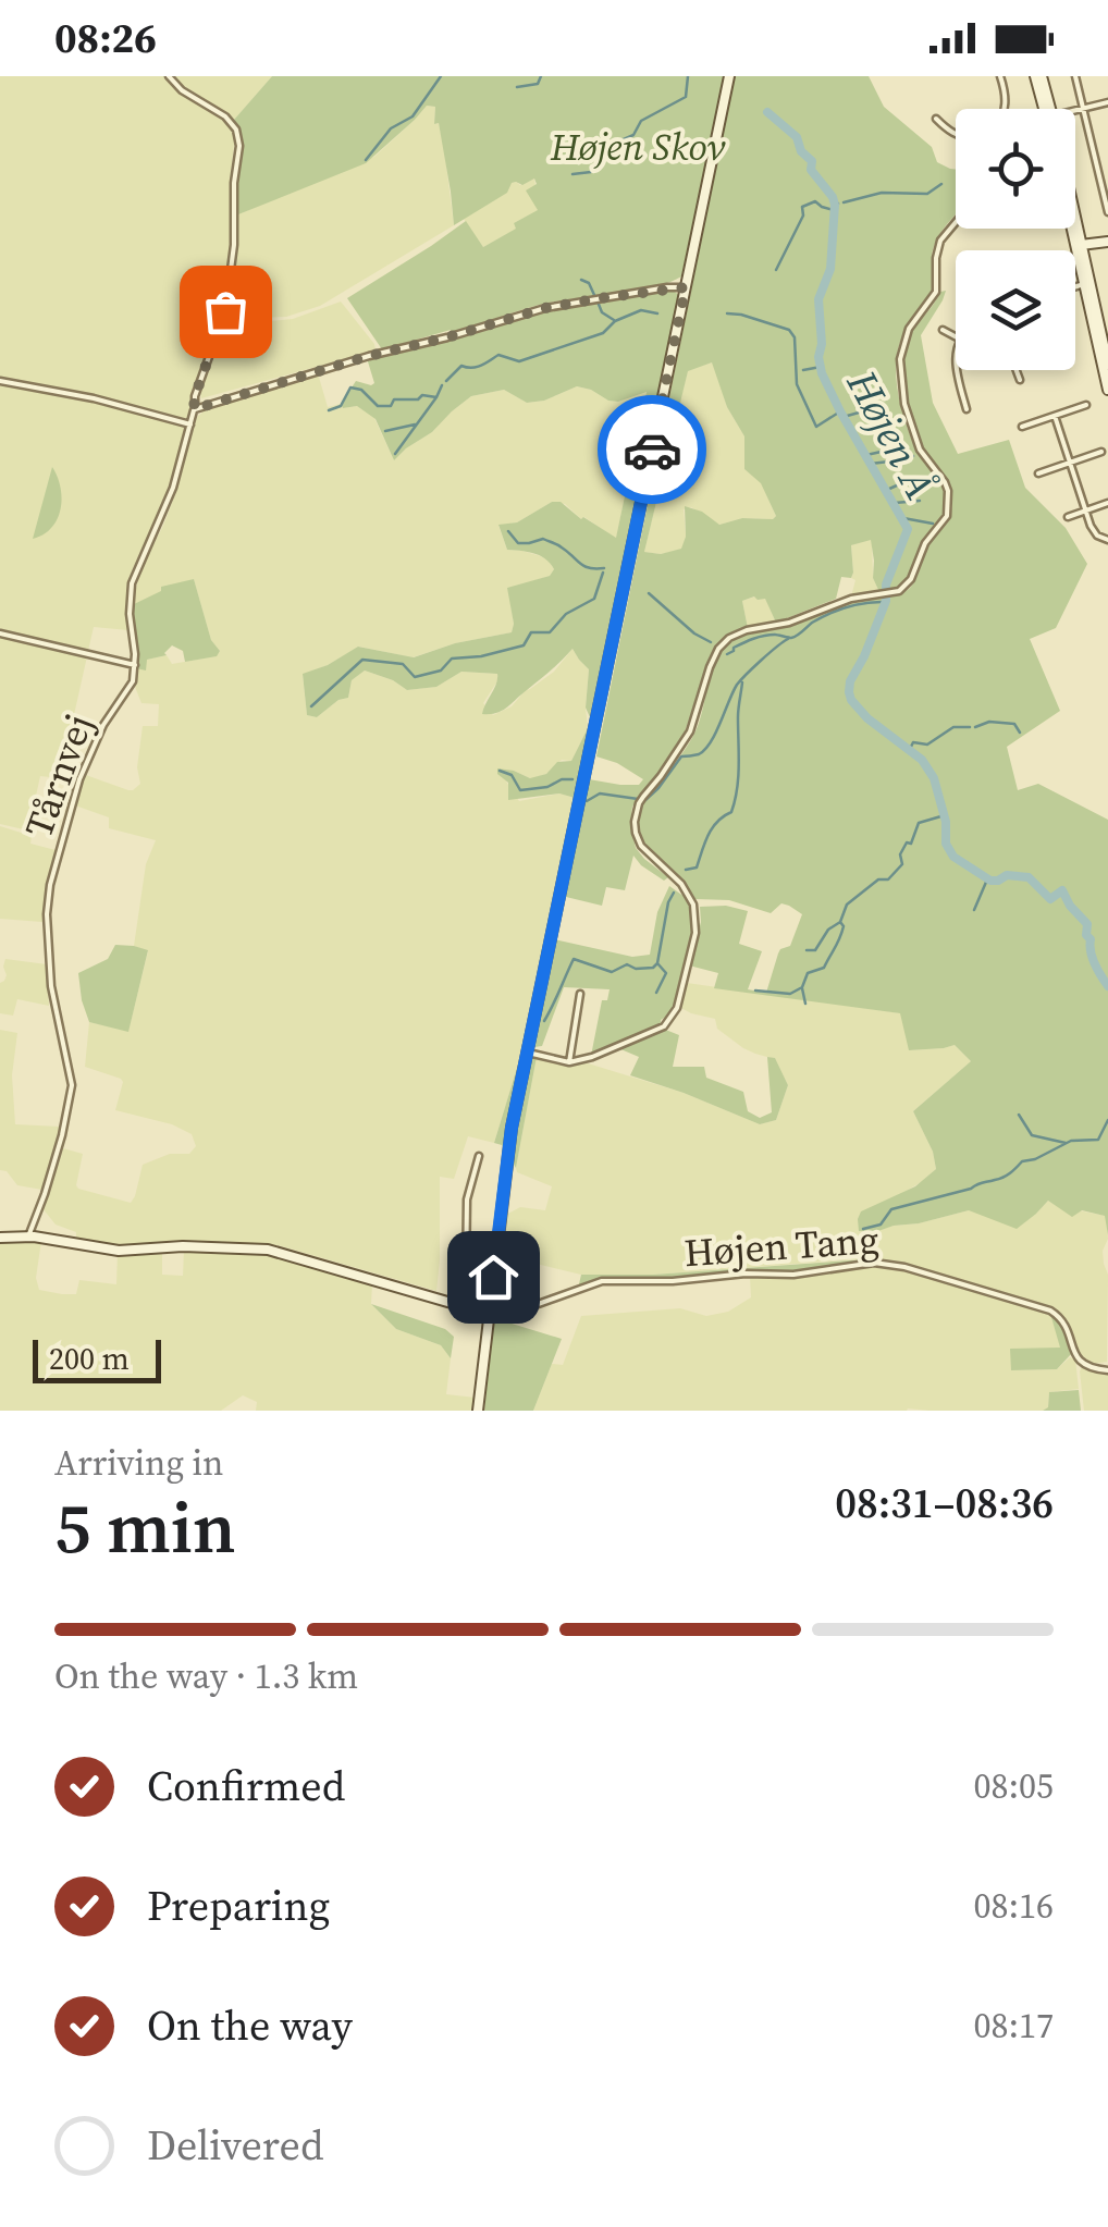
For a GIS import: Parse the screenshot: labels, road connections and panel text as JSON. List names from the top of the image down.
{
  "streets": {
    "street": ["Tårnvej", "Højen Tang"]
  },
  "water": ["Højen Å"],
  "parks": ["Højen Skov"],
  "scale_bar": "200 m",
  "page": {
    "status": "08:26",
    "scale": "200 m",
    "heading": ["5 min", "Arriving in", "08:31–08:36"],
    "bar": "On the way · 1.3 km",
    "list": [
      ["Confirmed", "08:05"],
      ["Preparing", "08:16"],
      ["On the way", "08:17"],
      "Delivered"
    ]
  }
}
